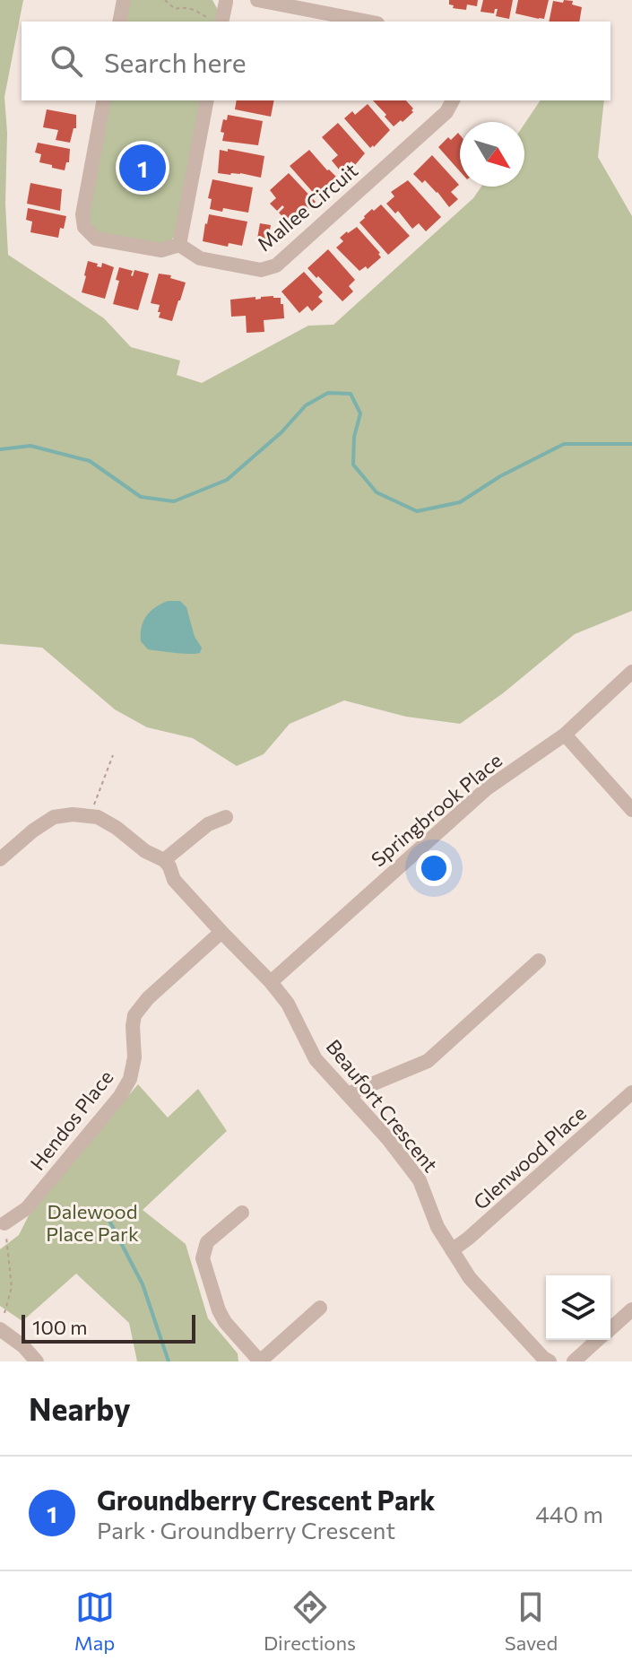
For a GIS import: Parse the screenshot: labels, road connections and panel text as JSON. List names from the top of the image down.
{
  "streets": {
    "street": [
      "Mallee Circuit",
      "Springbrook Place",
      "Beaufort Crescent",
      "Hendos Place",
      "Glenwood Place"
    ]
  },
  "crossings": [
    ["Springbrook Place", "Beaufort Crescent"],
    ["Beaufort Crescent", "Hendos Place"],
    ["Beaufort Crescent", "Glenwood Place"]
  ],
  "parks": ["Dalewood Place Park"],
  "scale_bar": "100 m",
  "north": "bottom right",
  "page": {
    "search": "Search here",
    "pins": "1",
    "scale": "100 m",
    "heading": "Nearby",
    "list": [
      {
        "mark": "1",
        "name": "Groundberry Crescent Park",
        "note": "Park · Groundberry Crescent",
        "value": "440 m"
      }
    ],
    "nav": ["Map", "Directions", "Saved"]
  }
}
